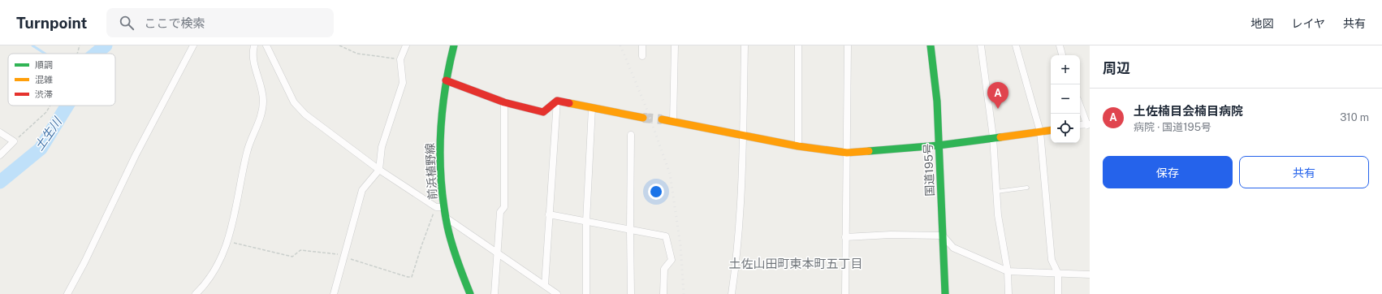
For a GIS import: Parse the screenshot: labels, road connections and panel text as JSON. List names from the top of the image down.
{
  "streets": {
    "main road": ["国道195号", "前浜植野線"]
  },
  "districts": ["土佐山田町東本町五丁目"],
  "water": ["土生川"],
  "legend": ["順調", "混雑", "渋滞"],
  "page": {
    "header": "Turnpoint",
    "search": "ここで検索",
    "nav": ["地図", "レイヤ", "共有"],
    "heading": "周辺",
    "map_buttons": ["+", "−"],
    "pins": "A",
    "list": [
      {
        "mark": "A",
        "name": "土佐楠目会楠目病院",
        "note": "病院 · 国道195号",
        "value": "310 m"
      }
    ],
    "buttons": ["保存", "共有"]
  }
}
